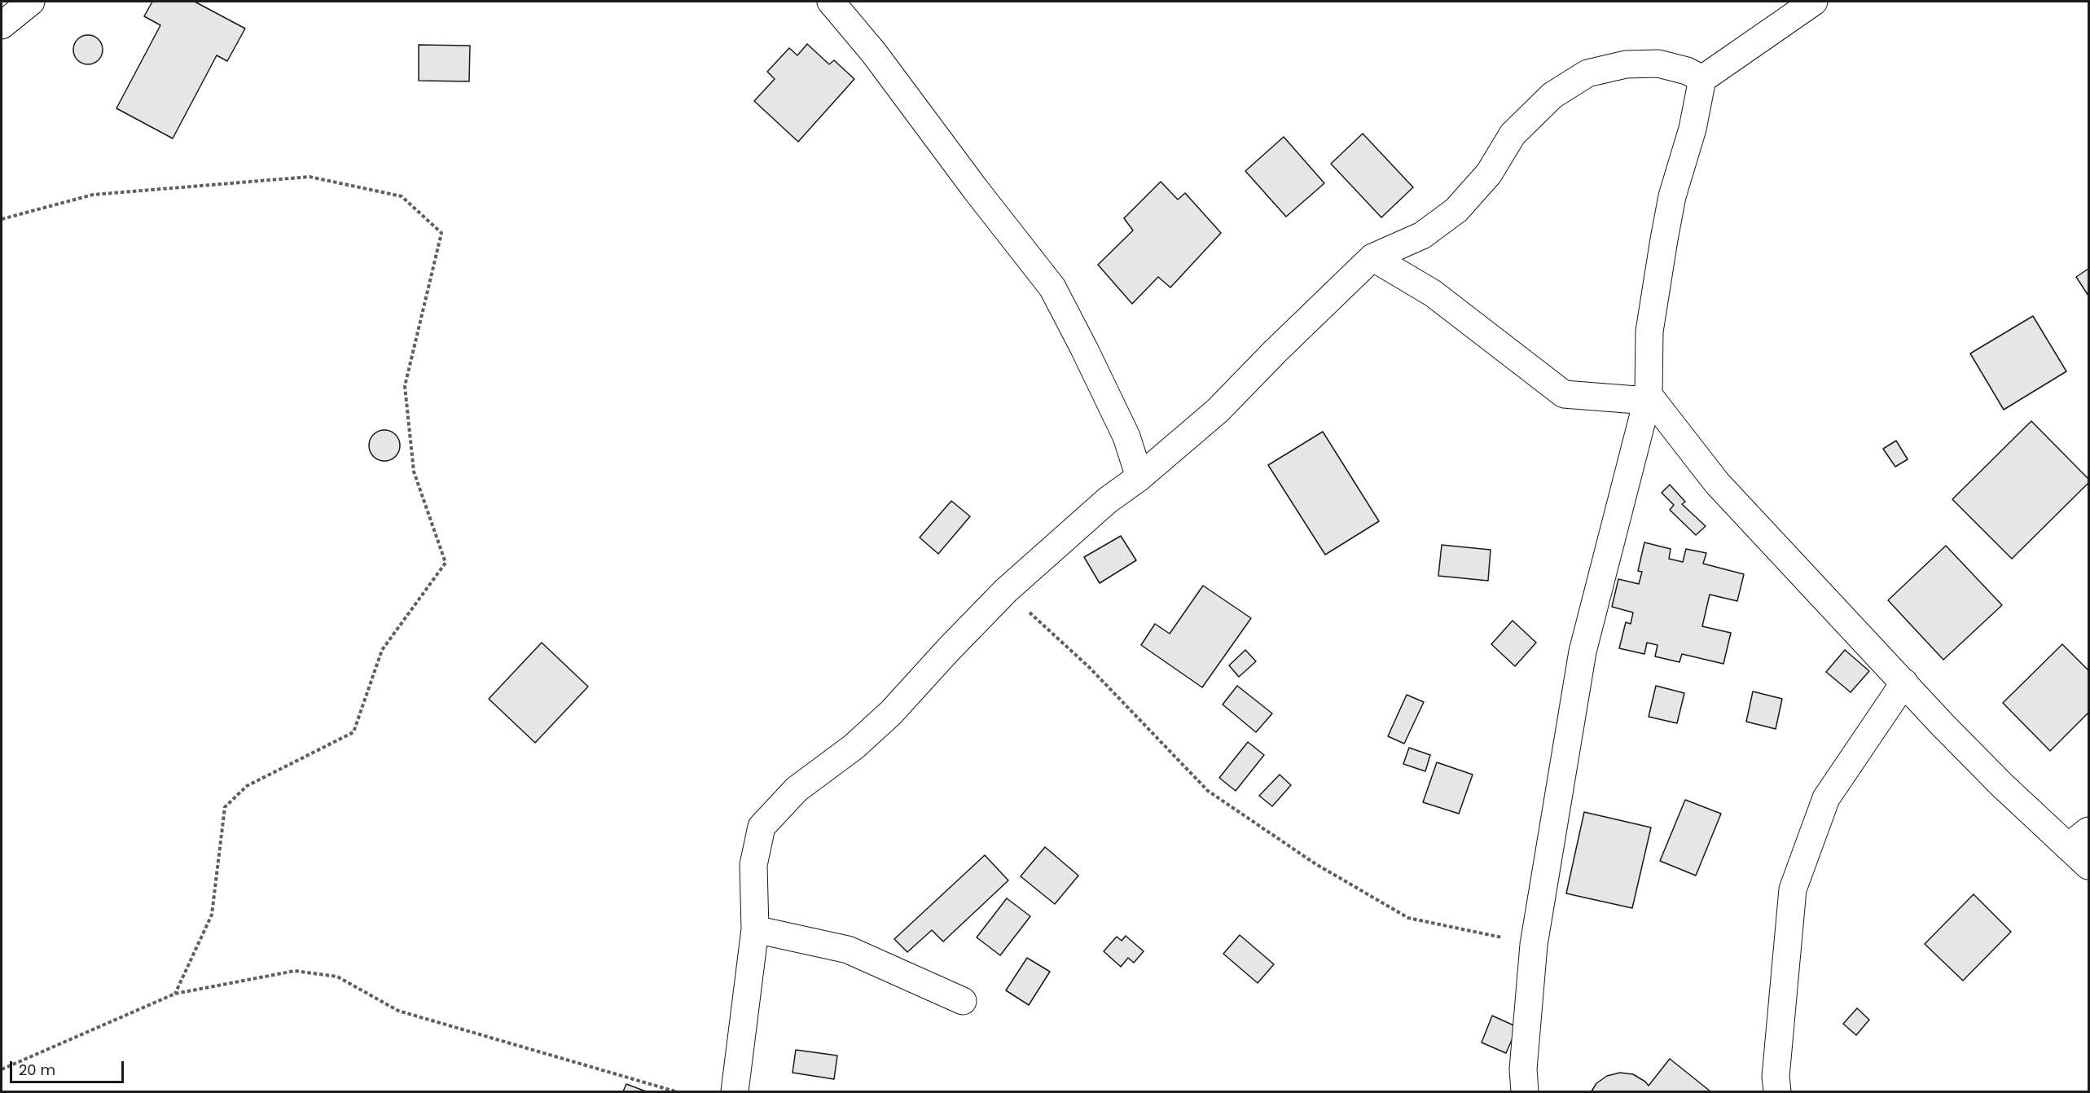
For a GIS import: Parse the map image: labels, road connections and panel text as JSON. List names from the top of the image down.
{
  "scale_bar": "20 m"
}
